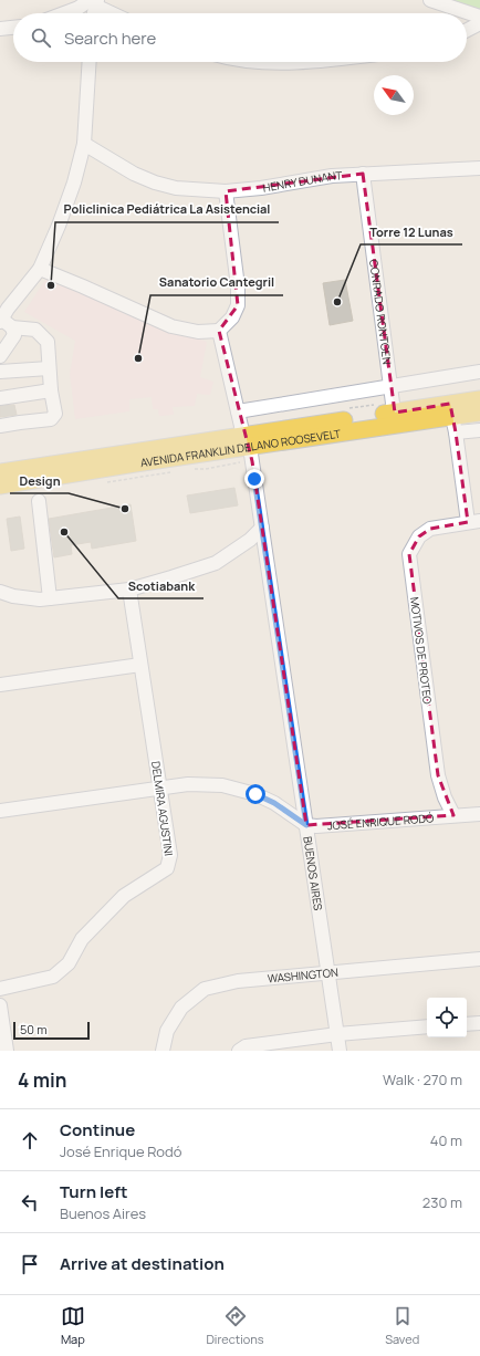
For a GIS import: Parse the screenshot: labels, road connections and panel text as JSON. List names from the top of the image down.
{
  "streets": {
    "main road": ["AVENIDA FRANKLIN DELANO ROOSEVELT"],
    "street": [
      "HENRY DUNANT",
      "CONRADO RONTGEN",
      "MOTIVOS DE PROTEO",
      "DELMIRA AGUSTINI",
      "JOSÉ ENRIQUE RODÓ",
      "BUENOS AIRES",
      "WASHINGTON"
    ]
  },
  "crossings": [
    ["HENRY DUNANT", "CONRADO RONTGEN"],
    ["CONRADO RONTGEN", "AVENIDA FRANKLIN DELANO ROOSEVELT"],
    ["AVENIDA FRANKLIN DELANO ROOSEVELT", "BUENOS AIRES"],
    ["MOTIVOS DE PROTEO", "JOSÉ ENRIQUE RODÓ"],
    ["JOSÉ ENRIQUE RODÓ", "BUENOS AIRES"],
    ["BUENOS AIRES", "WASHINGTON"]
  ],
  "places": [
    "Policlinica Pediátrica La Asistencial",
    "Torre 12 Lunas",
    "Sanatorio Cantegril",
    "Design",
    "Scotiabank"
  ],
  "scale_bar": "50 m",
  "north": "top left",
  "page": {
    "search": "Search here",
    "scale": "50 m",
    "heading": ["4 min", "Walk · 270 m"],
    "list": [
      ["Continue", "José Enrique Rodó", "40 m"],
      ["Turn left", "Buenos Aires", "230 m"],
      "Arrive at destination"
    ],
    "nav": ["Map", "Directions", "Saved"]
  }
}
